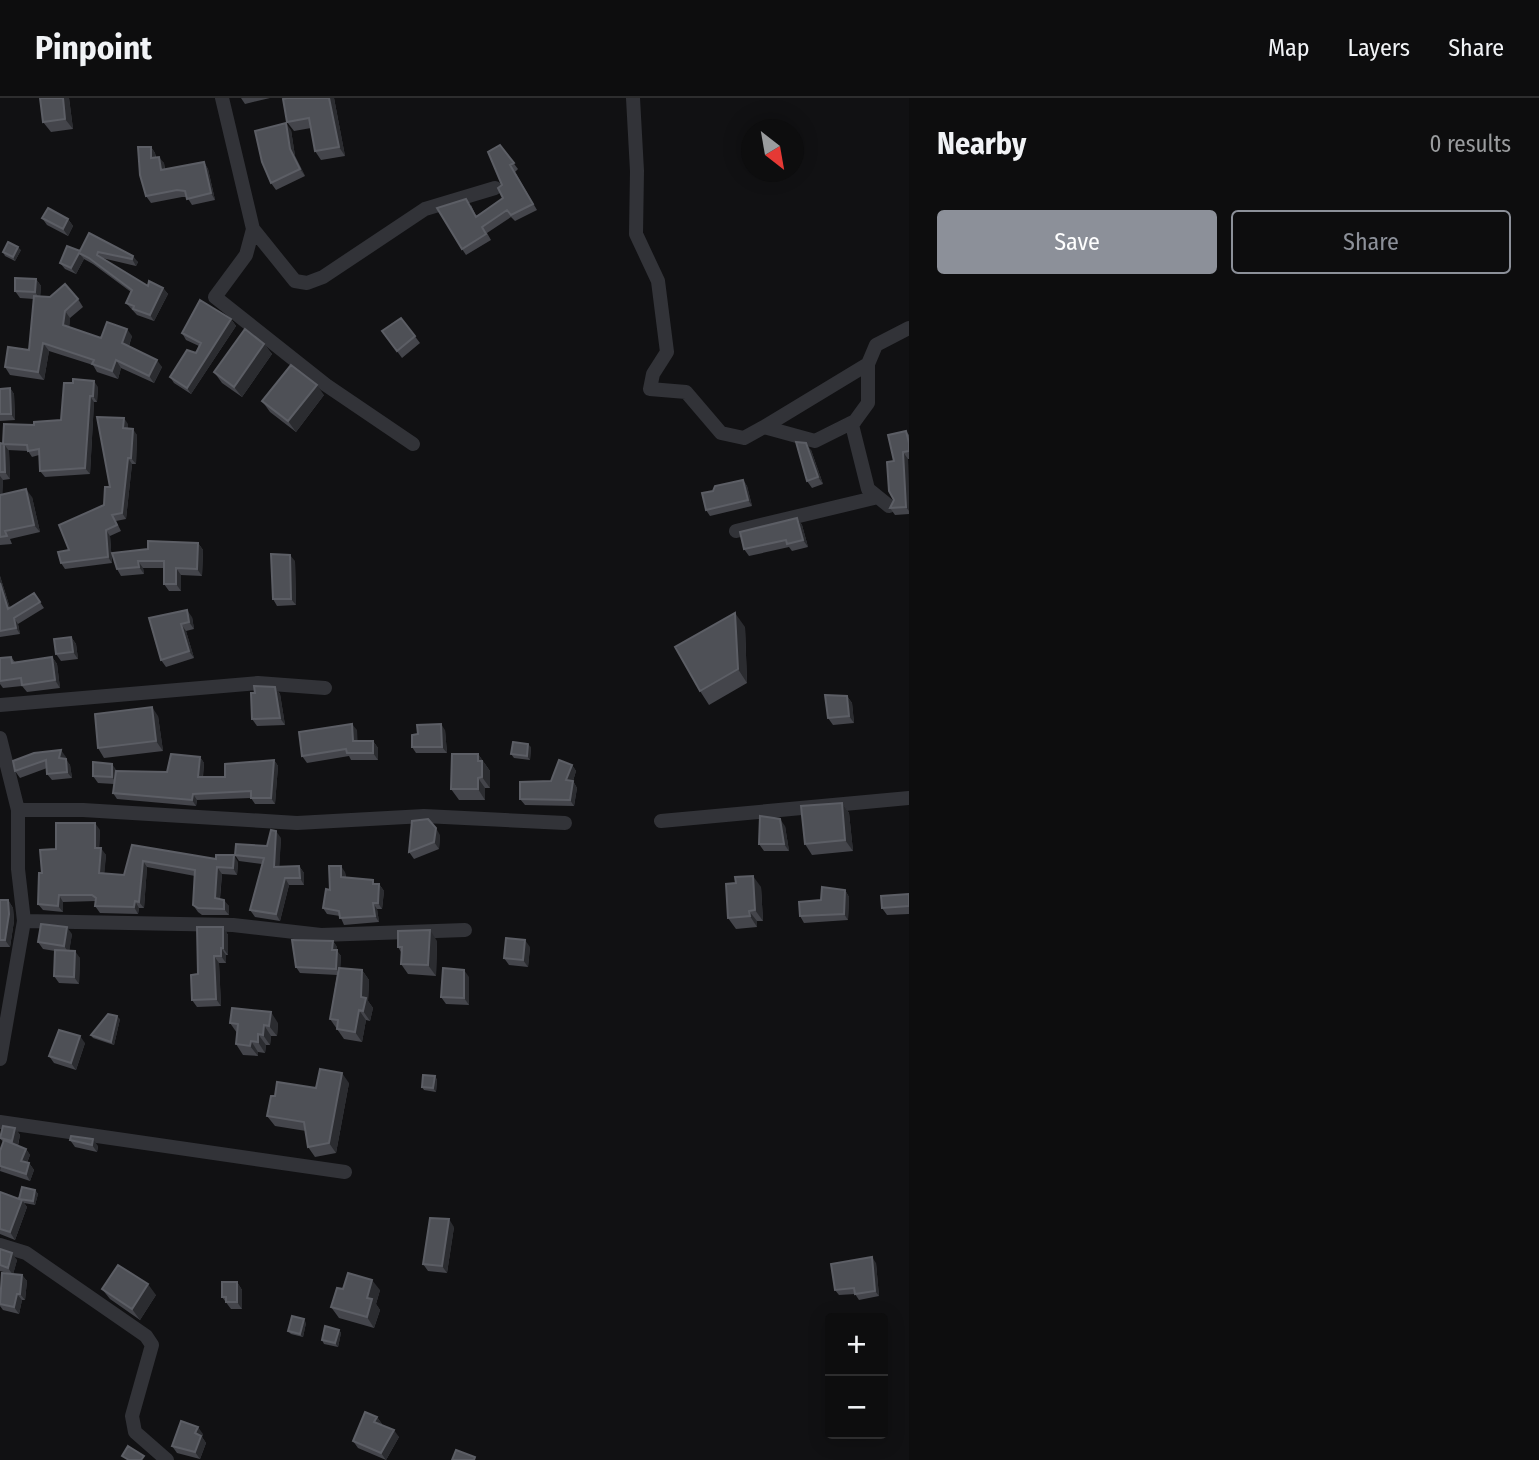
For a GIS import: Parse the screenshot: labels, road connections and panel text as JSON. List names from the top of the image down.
{
  "north": "bottom right",
  "page": {
    "header": "Pinpoint",
    "nav": ["Map", "Layers", "Share"],
    "heading": ["Nearby", "0 results"],
    "buttons": ["Save", "Share"],
    "map_buttons": ["+", "−"]
  }
}
